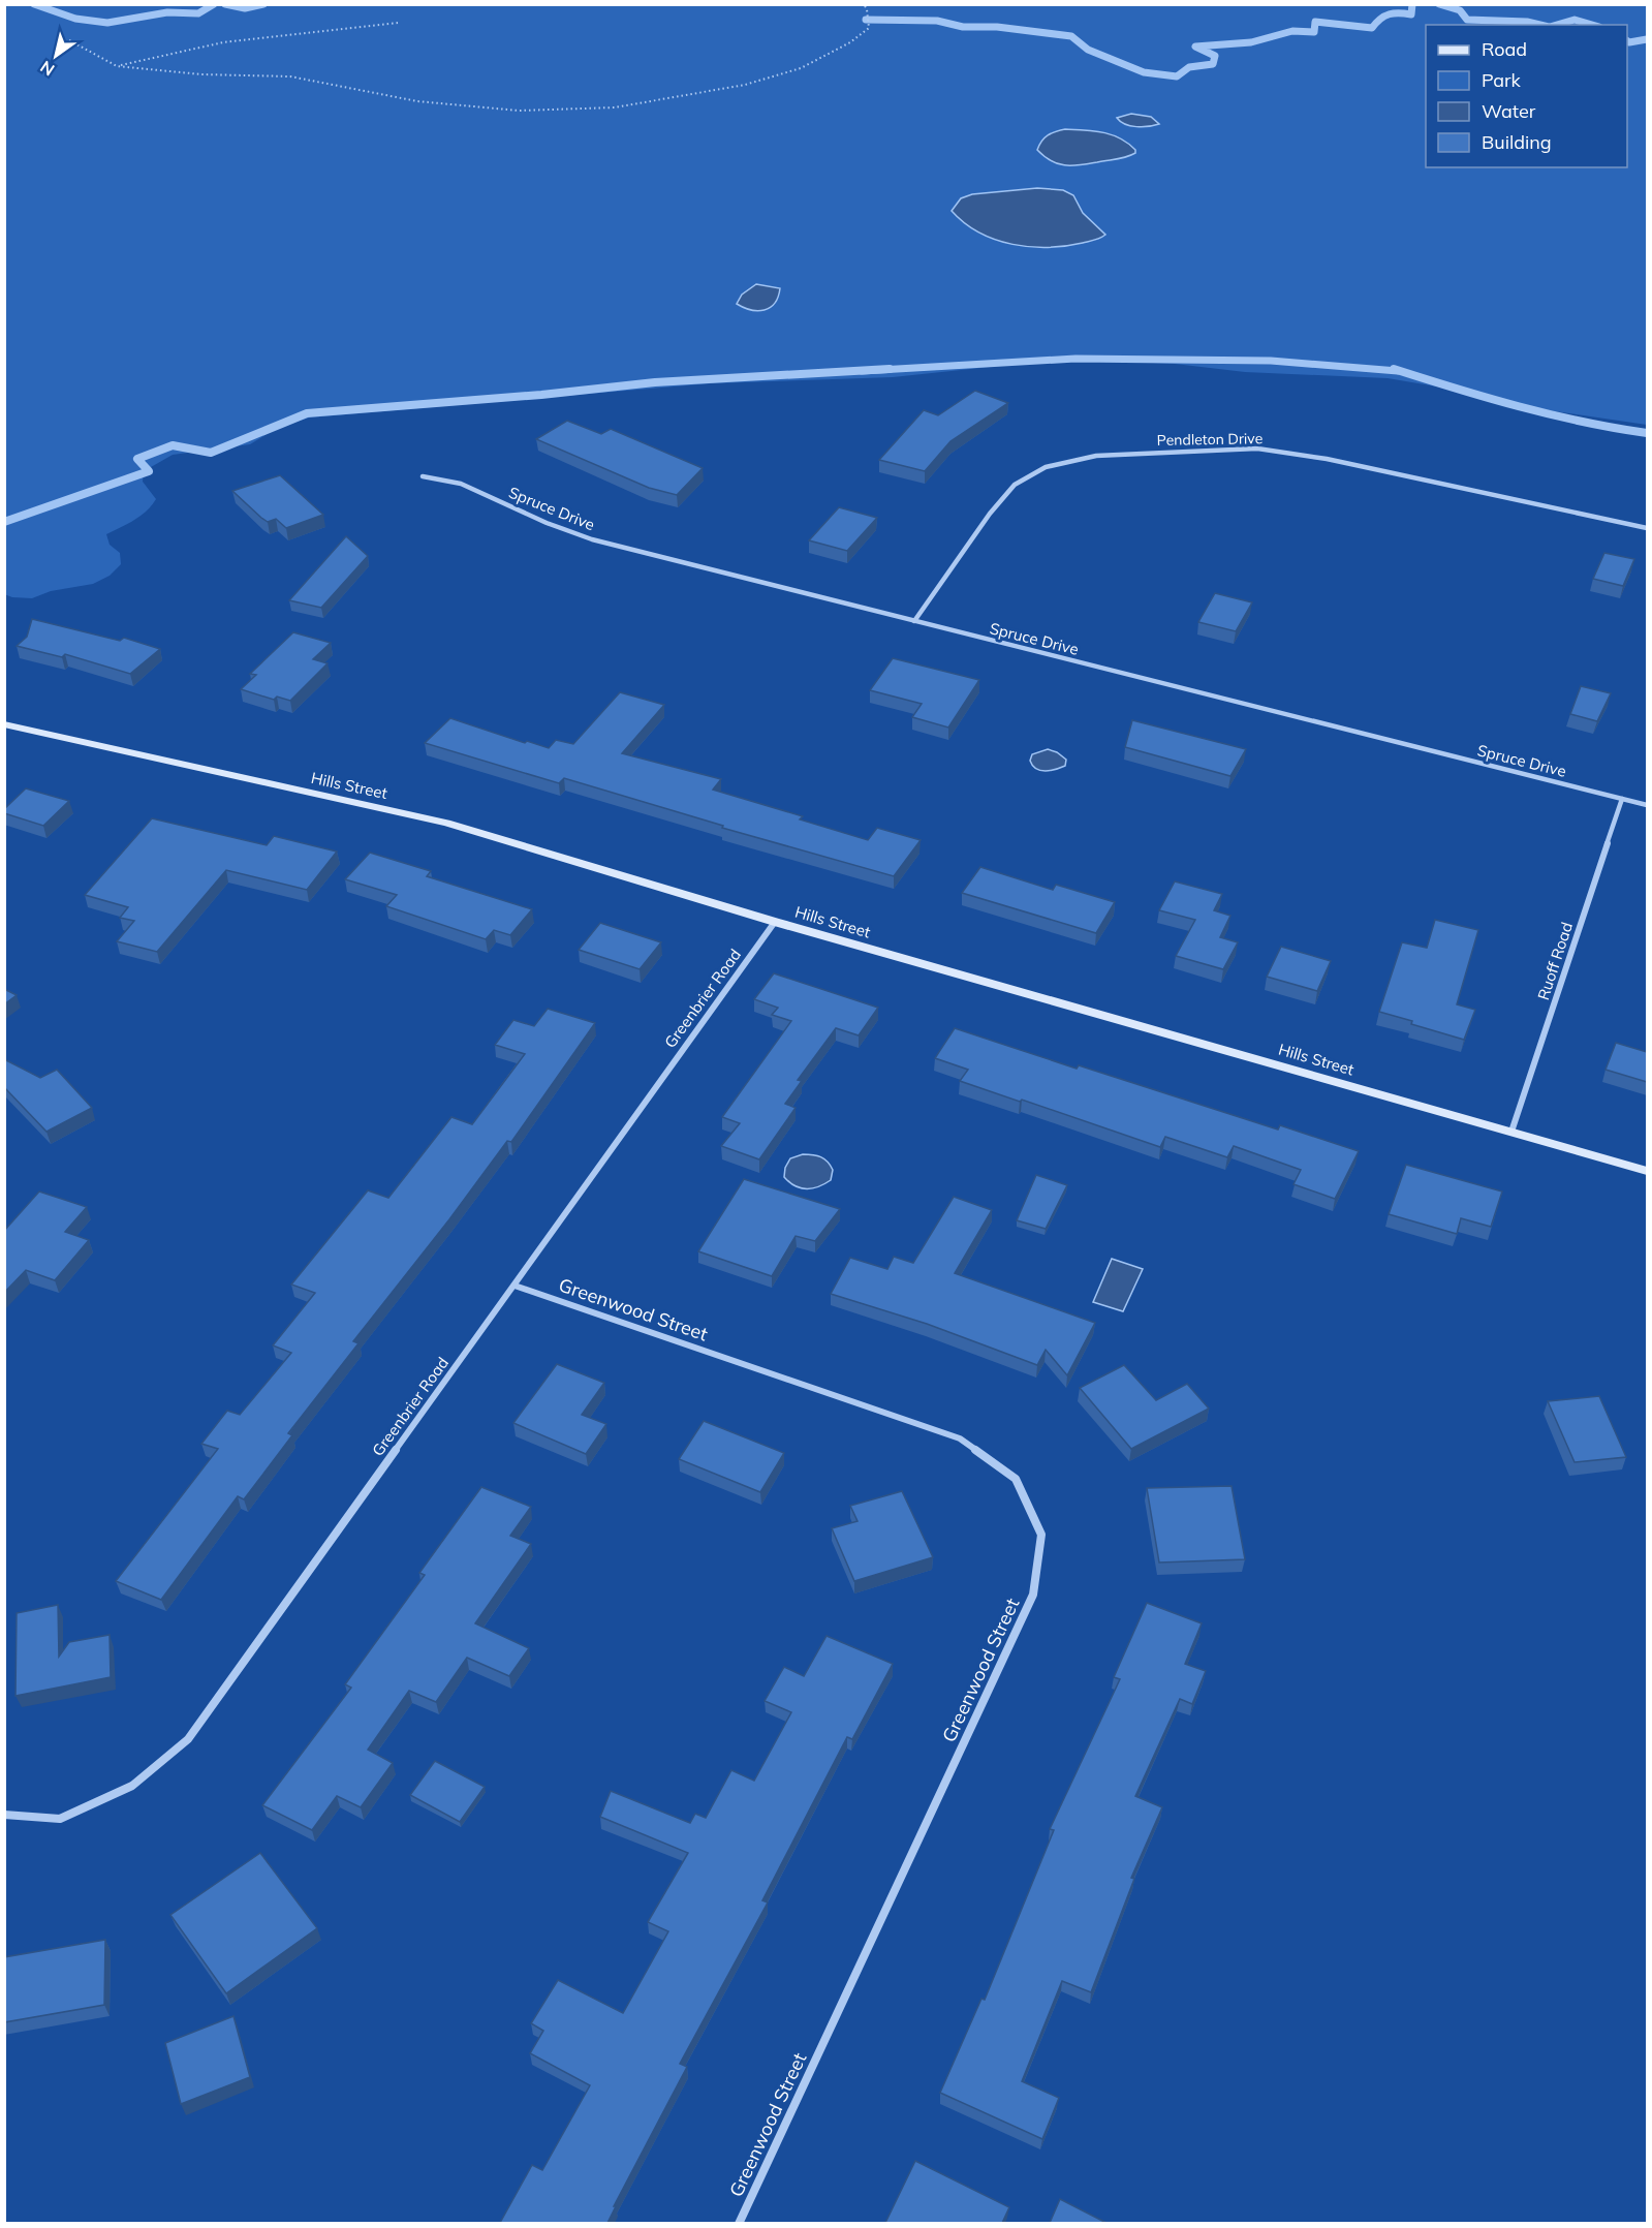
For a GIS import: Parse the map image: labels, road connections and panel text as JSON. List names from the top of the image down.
{
  "streets": {
    "street": [
      "Pendleton Drive",
      "Spruce Drive",
      "Hills Street",
      "Ruoff Road",
      "Greenbrier Road",
      "Greenwood Street"
    ]
  },
  "crossings": [
    ["Pendleton Drive", "Spruce Drive"],
    ["Spruce Drive", "Ruoff Road"],
    ["Hills Street", "Ruoff Road"],
    ["Hills Street", "Greenbrier Road"],
    ["Greenbrier Road", "Greenwood Street"]
  ],
  "legend": [
    "Road",
    "Park",
    "Water",
    "Building"
  ],
  "north": "bottom left"
}
